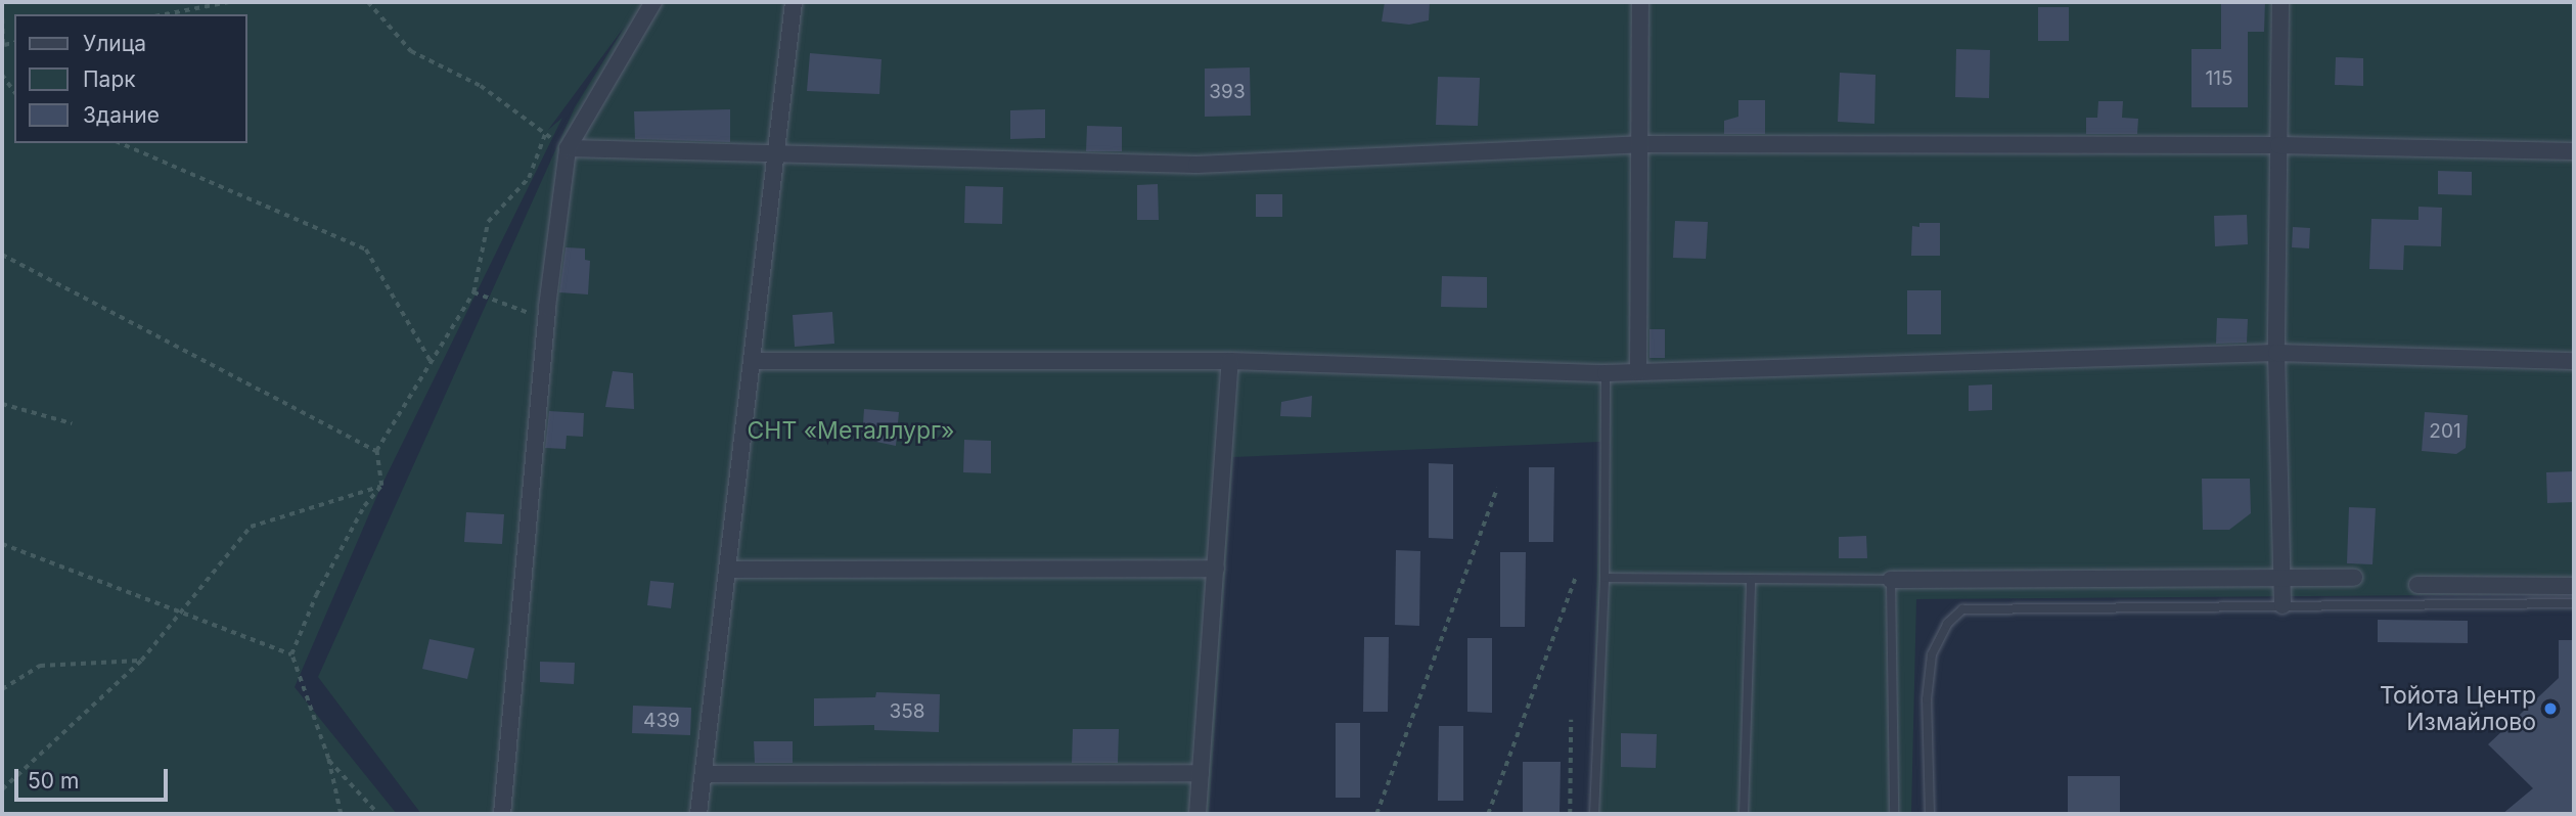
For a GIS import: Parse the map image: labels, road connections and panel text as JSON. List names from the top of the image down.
{
  "parks": ["СНТ «Металлург»"],
  "places": ["Тойота Центр Измайлово"],
  "house_numbers": [
    "115",
    "393",
    "201",
    "358",
    "439"
  ],
  "legend": ["Улица", "Парк", "Здание"],
  "scale_bar": "50 m"
}
